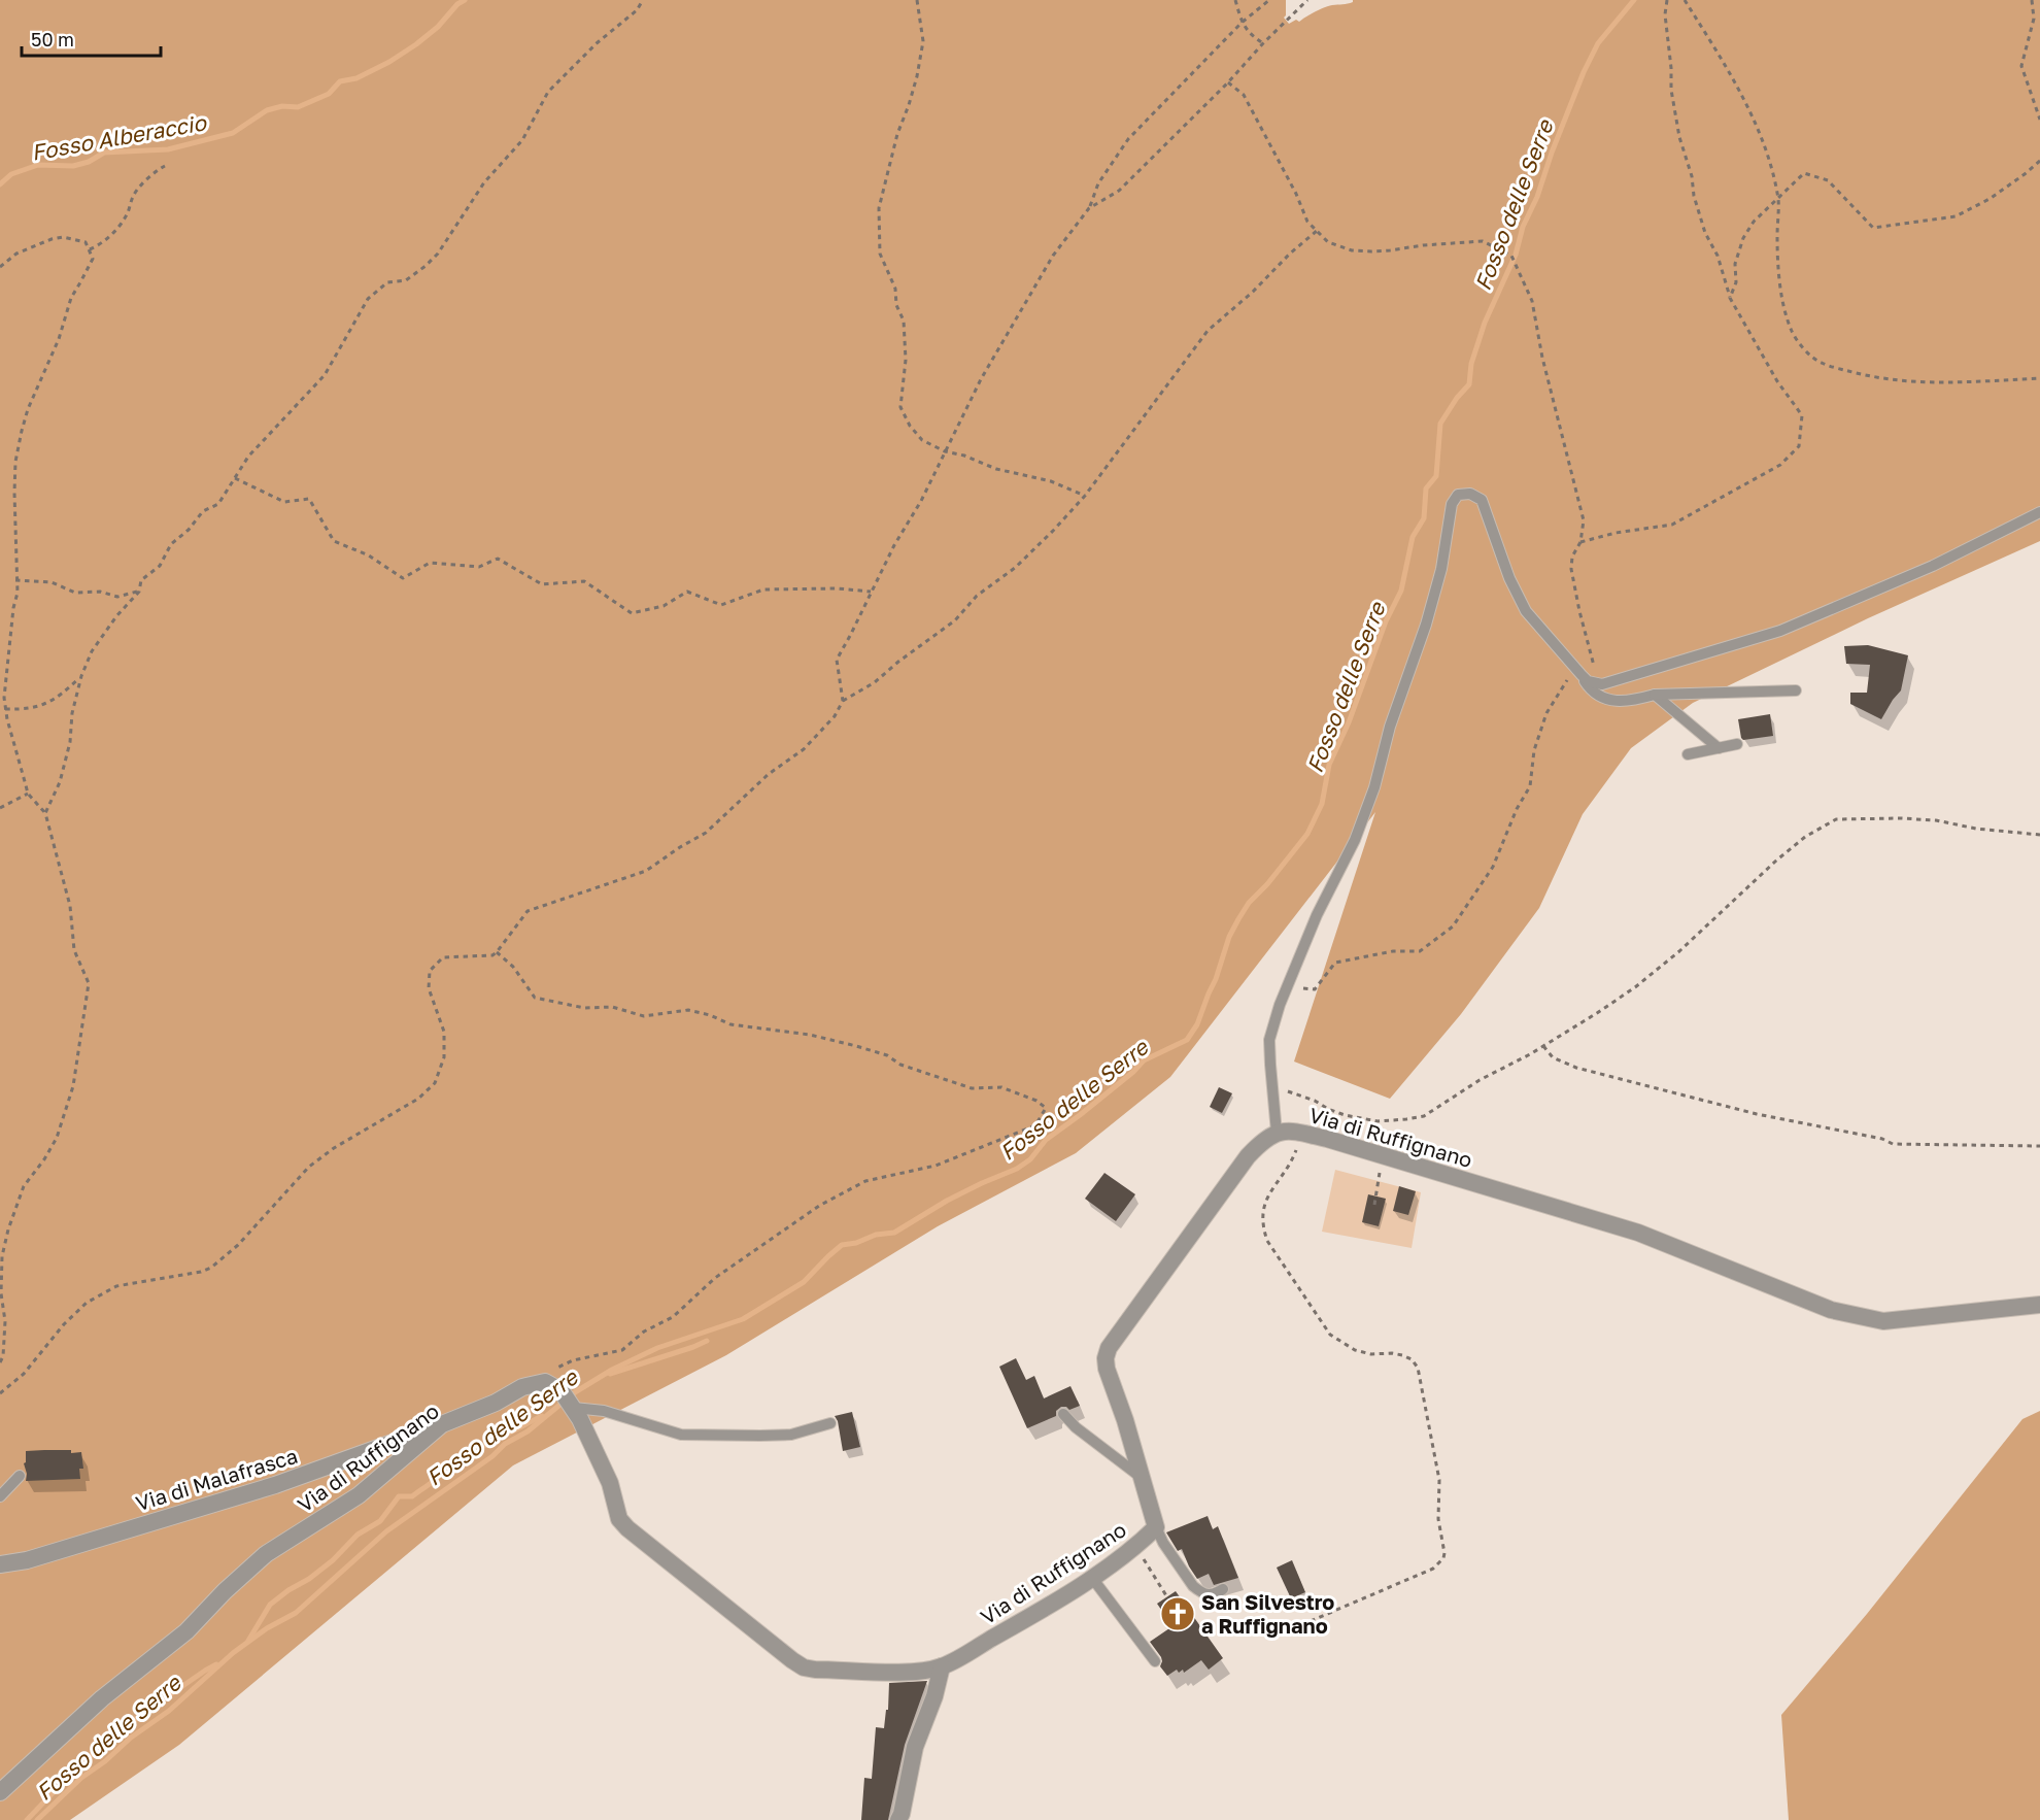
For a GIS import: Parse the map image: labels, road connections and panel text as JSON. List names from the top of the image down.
{
  "streets": {
    "street": ["Via di Ruffignano", "Via di Malafrasca"]
  },
  "crossings": [
    ["Via di Ruffignano", "Via di Malafrasca"]
  ],
  "water": ["Fosso Alberaccio", "Fosso delle Serre"],
  "places": {
    "church": ["San Silvestro a Ruffignano"]
  },
  "scale_bar": "50 m"
}
